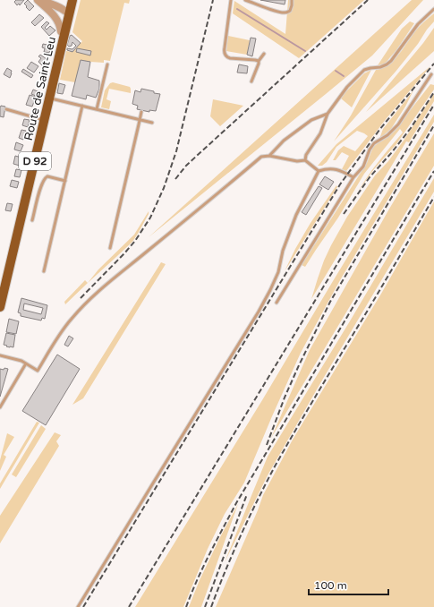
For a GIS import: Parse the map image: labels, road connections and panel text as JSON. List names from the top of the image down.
{
  "streets": {
    "main road": ["Route de Saint-Leu", "D 92"]
  },
  "scale_bar": "100 m"
}
